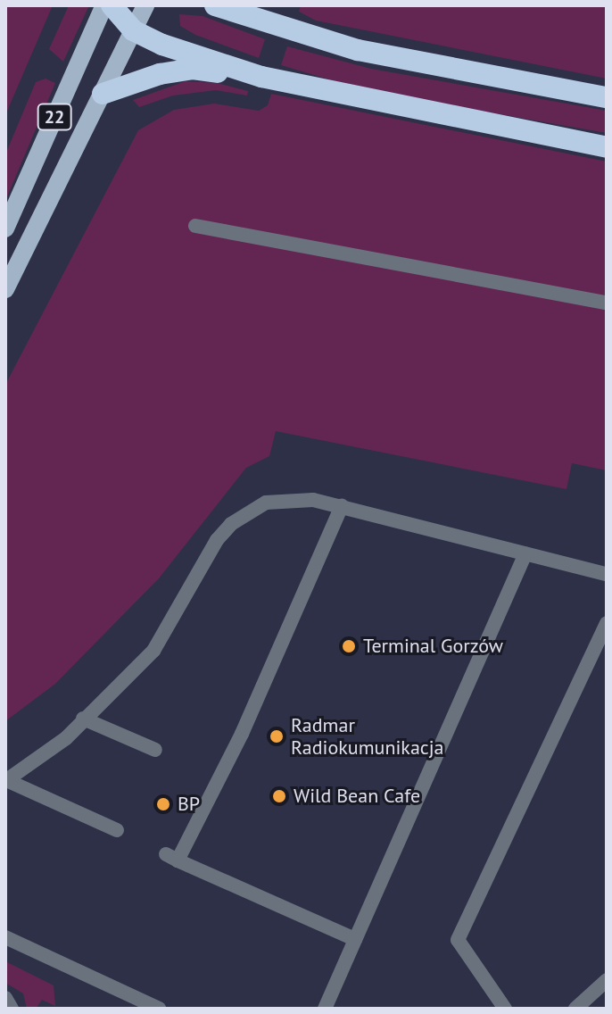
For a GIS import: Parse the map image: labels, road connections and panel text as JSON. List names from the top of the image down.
{
  "streets": {
    "main road": ["22"]
  },
  "places": [
    "Terminal Gorzów",
    "Radmar Radiokumunikacja",
    "Wild Bean Cafe",
    "BP"
  ]
}
